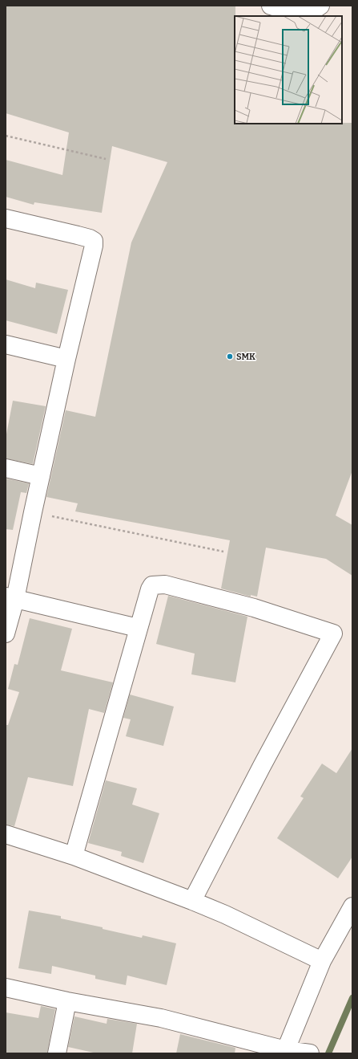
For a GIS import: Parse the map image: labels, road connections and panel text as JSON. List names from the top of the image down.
{
  "places": ["SMK"]
}
